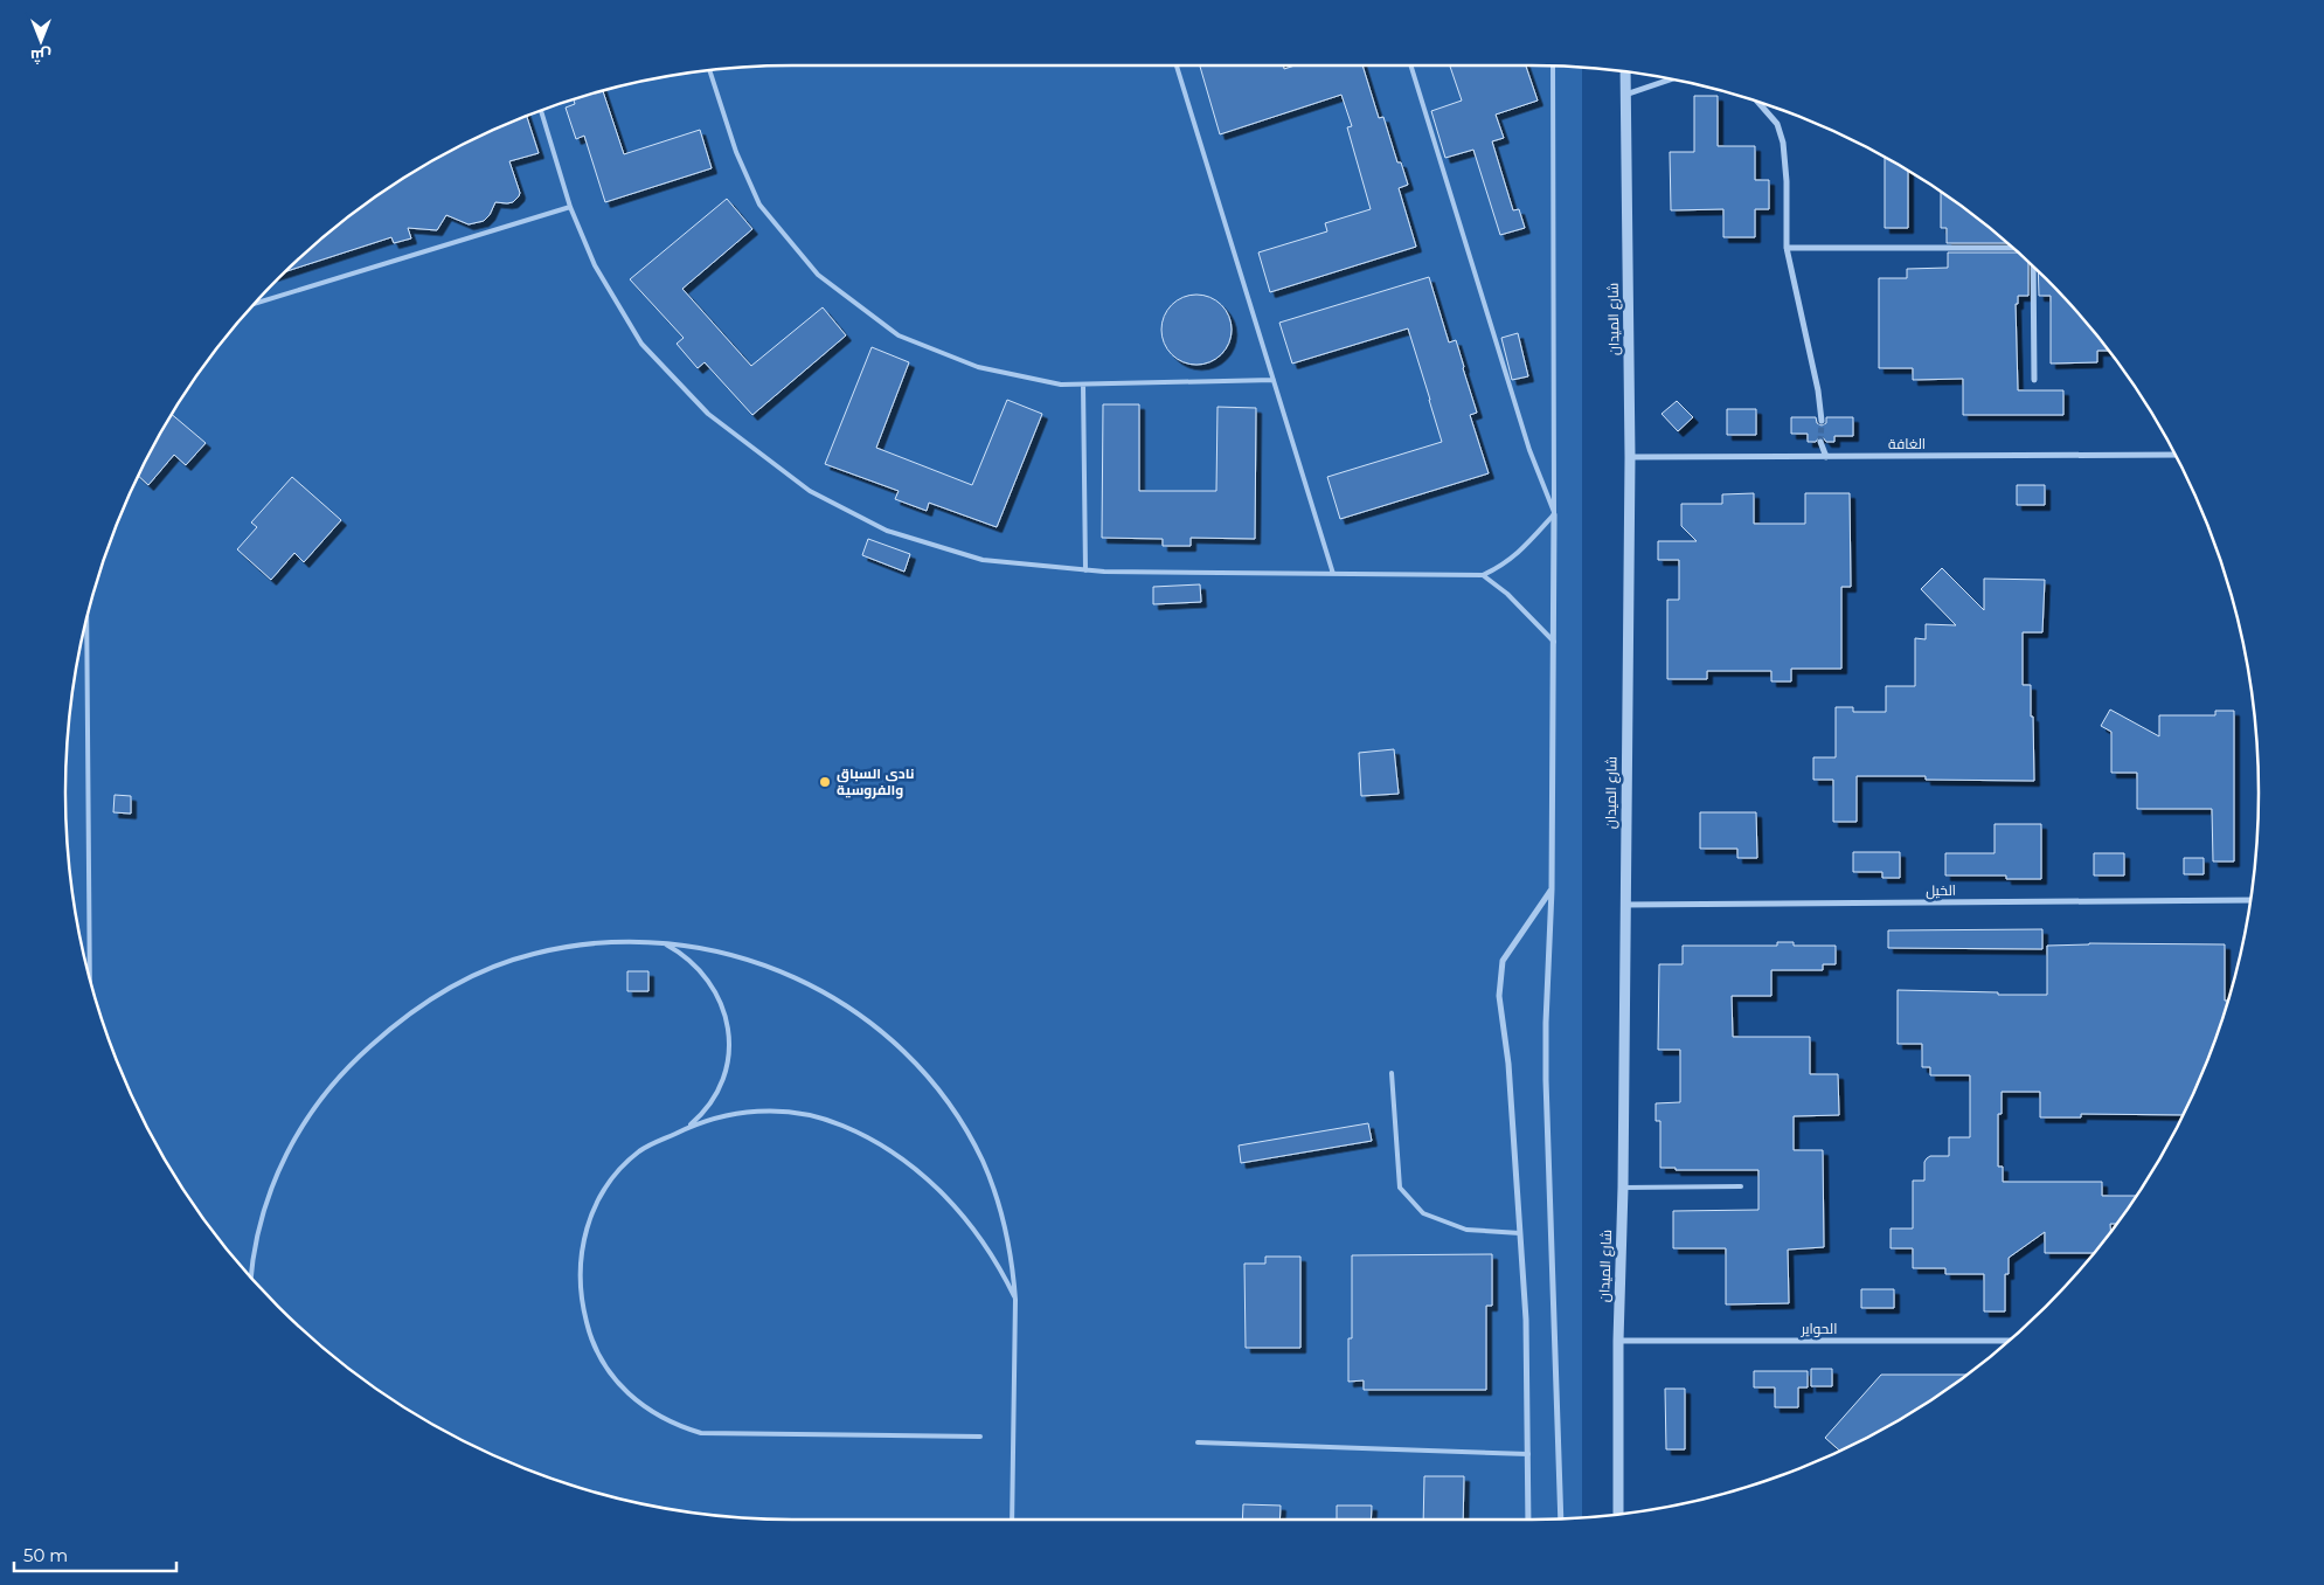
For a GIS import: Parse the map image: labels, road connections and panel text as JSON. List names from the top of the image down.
{
  "streets": {
    "street": [
      "شارع الميدان",
      "الغافة",
      "الخيل",
      "الحواير"
    ]
  },
  "crossings": [
    ["شارع الميدان", "الغافة"],
    ["شارع الميدان", "الخيل"],
    ["شارع الميدان", "الحواير"]
  ],
  "places": ["نادي السباق والفروسية"],
  "scale_bar": "50 m",
  "north": "bottom"
}
